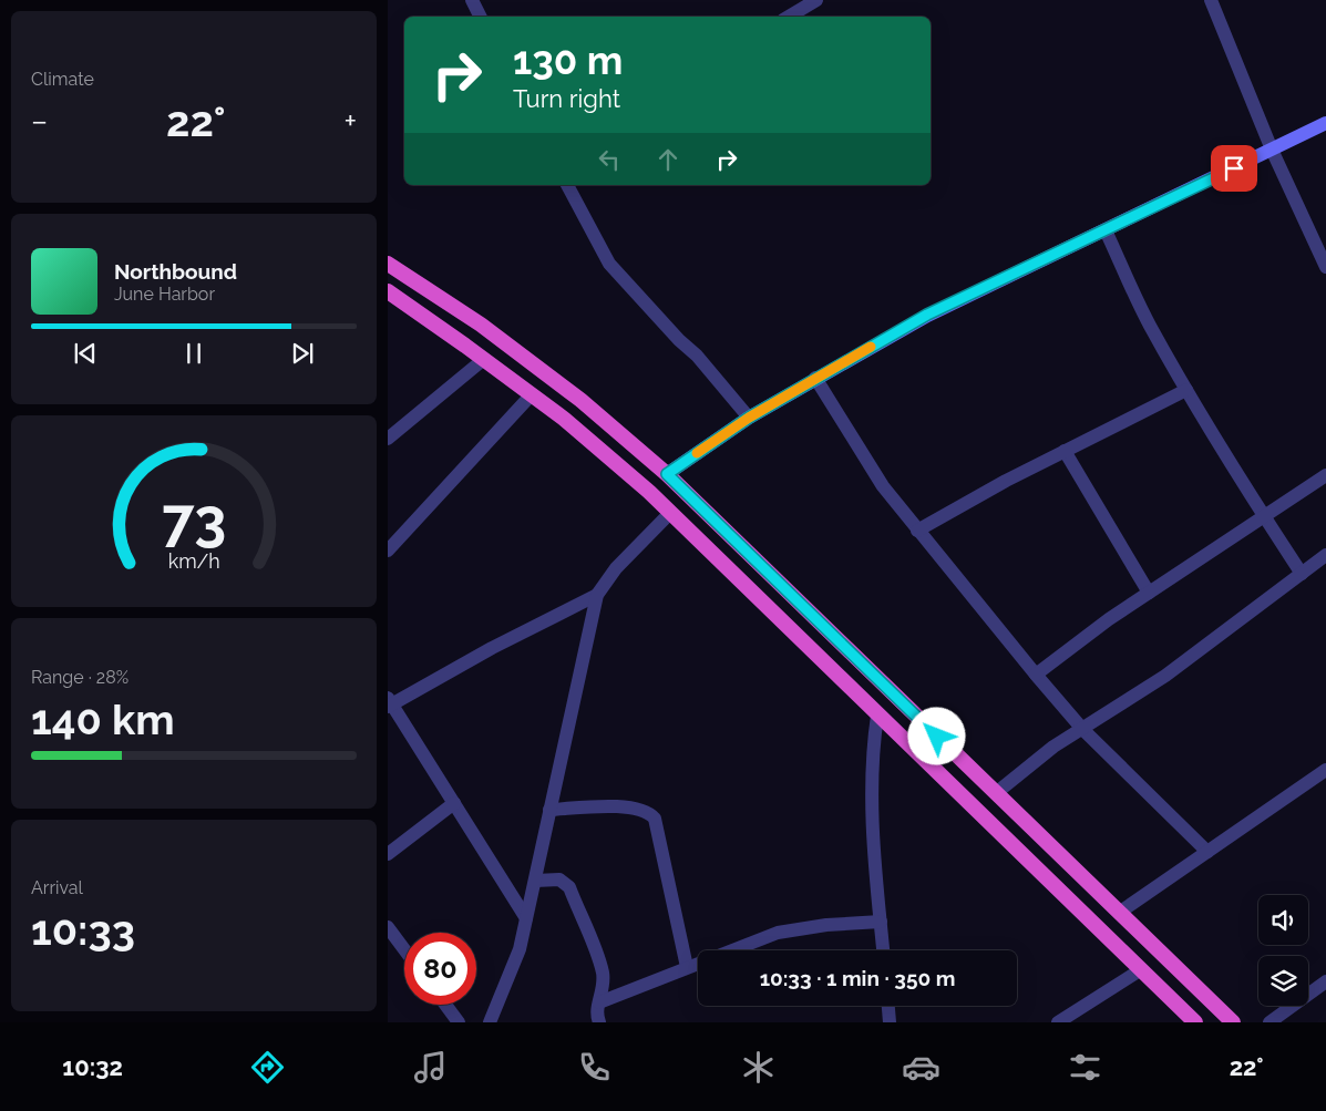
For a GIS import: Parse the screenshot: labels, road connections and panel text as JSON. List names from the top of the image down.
{
  "page": {
    "tile": [
      "Climate",
      ["Range · 28%", "140 km"],
      ["Arrival", "10:33"]
    ],
    "turn": ["130 m", "Turn right"],
    "heat": ["−", "22°", "+"],
    "song": ["Northbound", "June Harbor"],
    "limit": "80",
    "trip": "10:33 · 1 min · 350 m",
    "tabs": ["10:32", "22°"],
    "gauge": ["73", "km/h"]
  }
}
